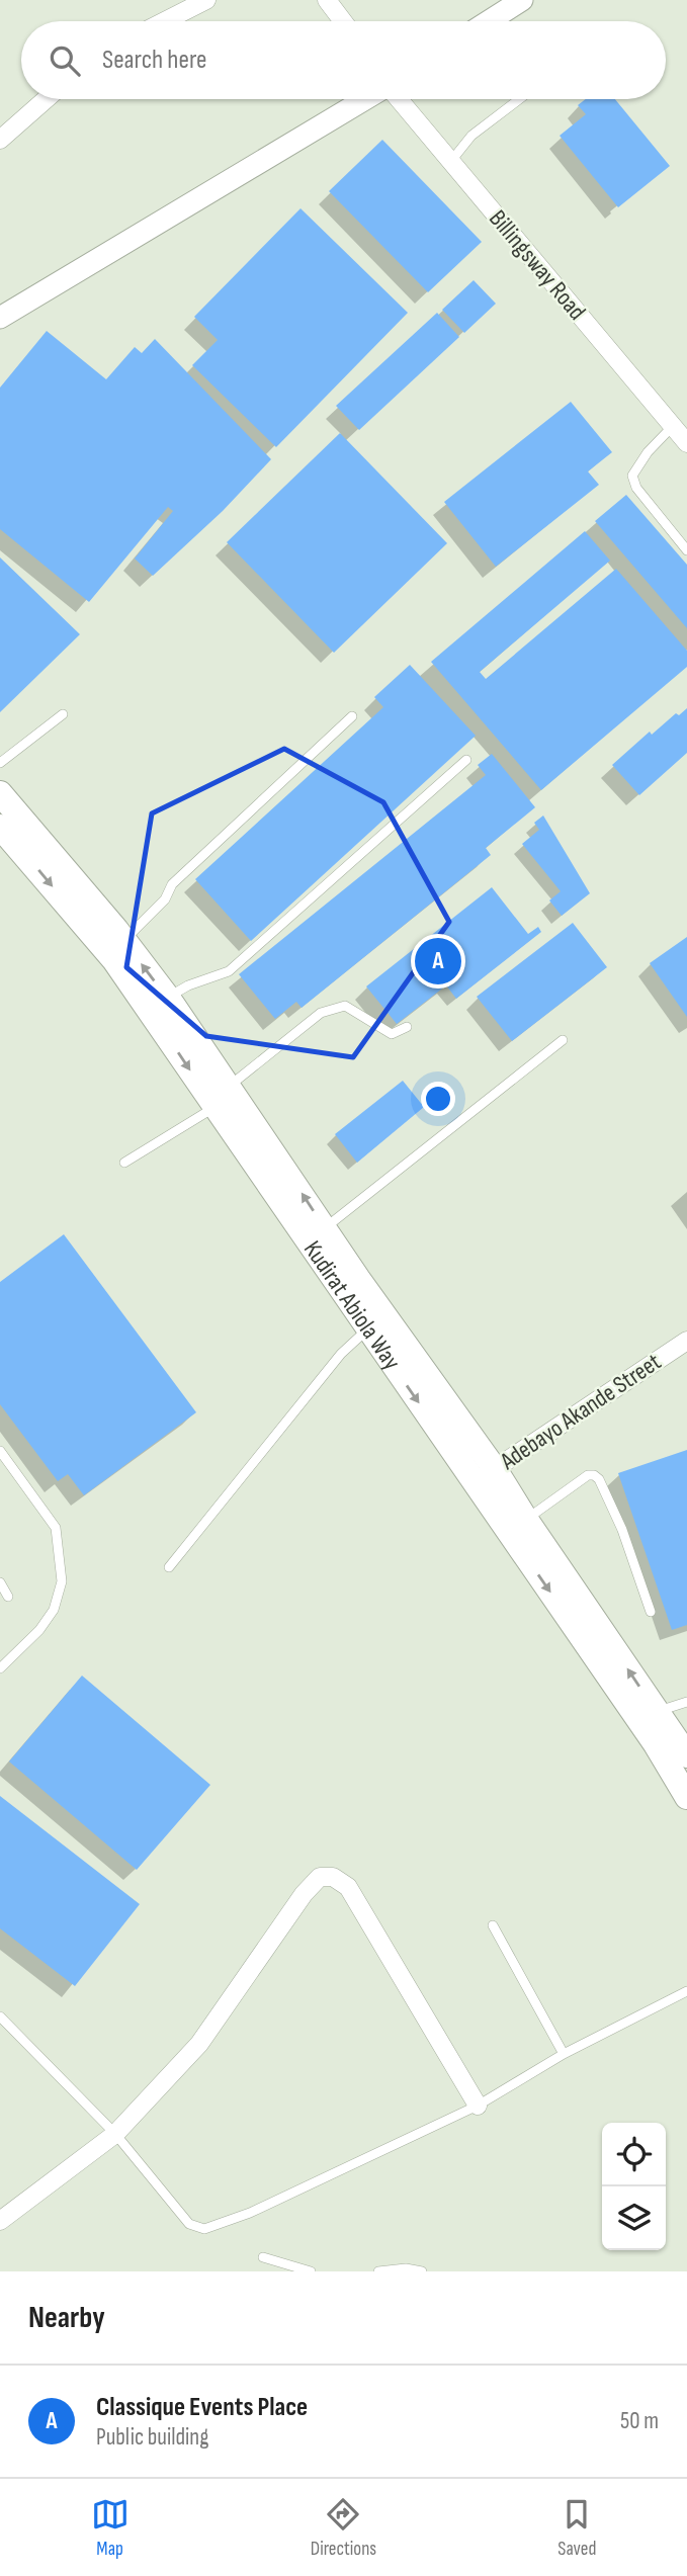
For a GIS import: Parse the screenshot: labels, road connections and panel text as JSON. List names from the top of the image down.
{
  "streets": {
    "main road": ["Kudirat Abiola Way"],
    "street": ["Billingsway Road", "Adebayo Akande Street"]
  },
  "crossings": [
    ["Kudirat Abiola Way", "Adebayo Akande Street"]
  ],
  "page": {
    "search": "Search here",
    "pins": "A",
    "heading": "Nearby",
    "list": [
      {
        "mark": "A",
        "name": "Classique Events Place",
        "note": "Public building",
        "value": "50 m"
      }
    ],
    "nav": ["Map", "Directions", "Saved"]
  }
}
